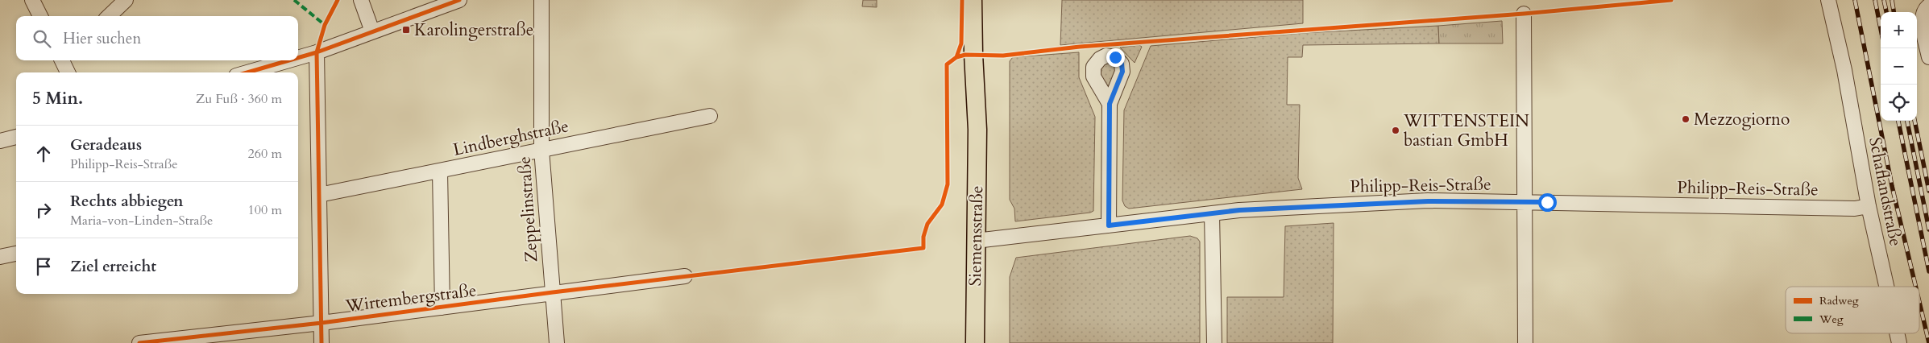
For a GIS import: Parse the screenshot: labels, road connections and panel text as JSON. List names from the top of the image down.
{
  "streets": {
    "main road": ["Siemensstraße"],
    "street": [
      "Lindberghstraße",
      "Philipp-Reis-Straße",
      "Schaflandstraße",
      "Zeppelinstraße",
      "Wirtembergstraße"
    ]
  },
  "crossings": [
    ["Lindberghstraße", "Zeppelinstraße"],
    ["Philipp-Reis-Straße", "Schaflandstraße"],
    ["Philipp-Reis-Straße", "Siemensstraße"],
    ["Zeppelinstraße", "Wirtembergstraße"]
  ],
  "places": {
    "transit": ["Karolingerstraße"],
    "other": ["Mezzogiorno", "WITTENSTEIN bastian GmbH"]
  },
  "legend": ["Radweg", "Weg"],
  "page": {
    "map_buttons": ["+", "−"],
    "search": "Hier suchen",
    "heading": ["5 Min.", "Zu Fuß · 360 m"],
    "list": [
      ["Geradeaus", "Philipp-Reis-Straße", "260 m"],
      ["Rechts abbiegen", "Maria-von-Linden-Straße", "100 m"],
      "Ziel erreicht"
    ]
  }
}
